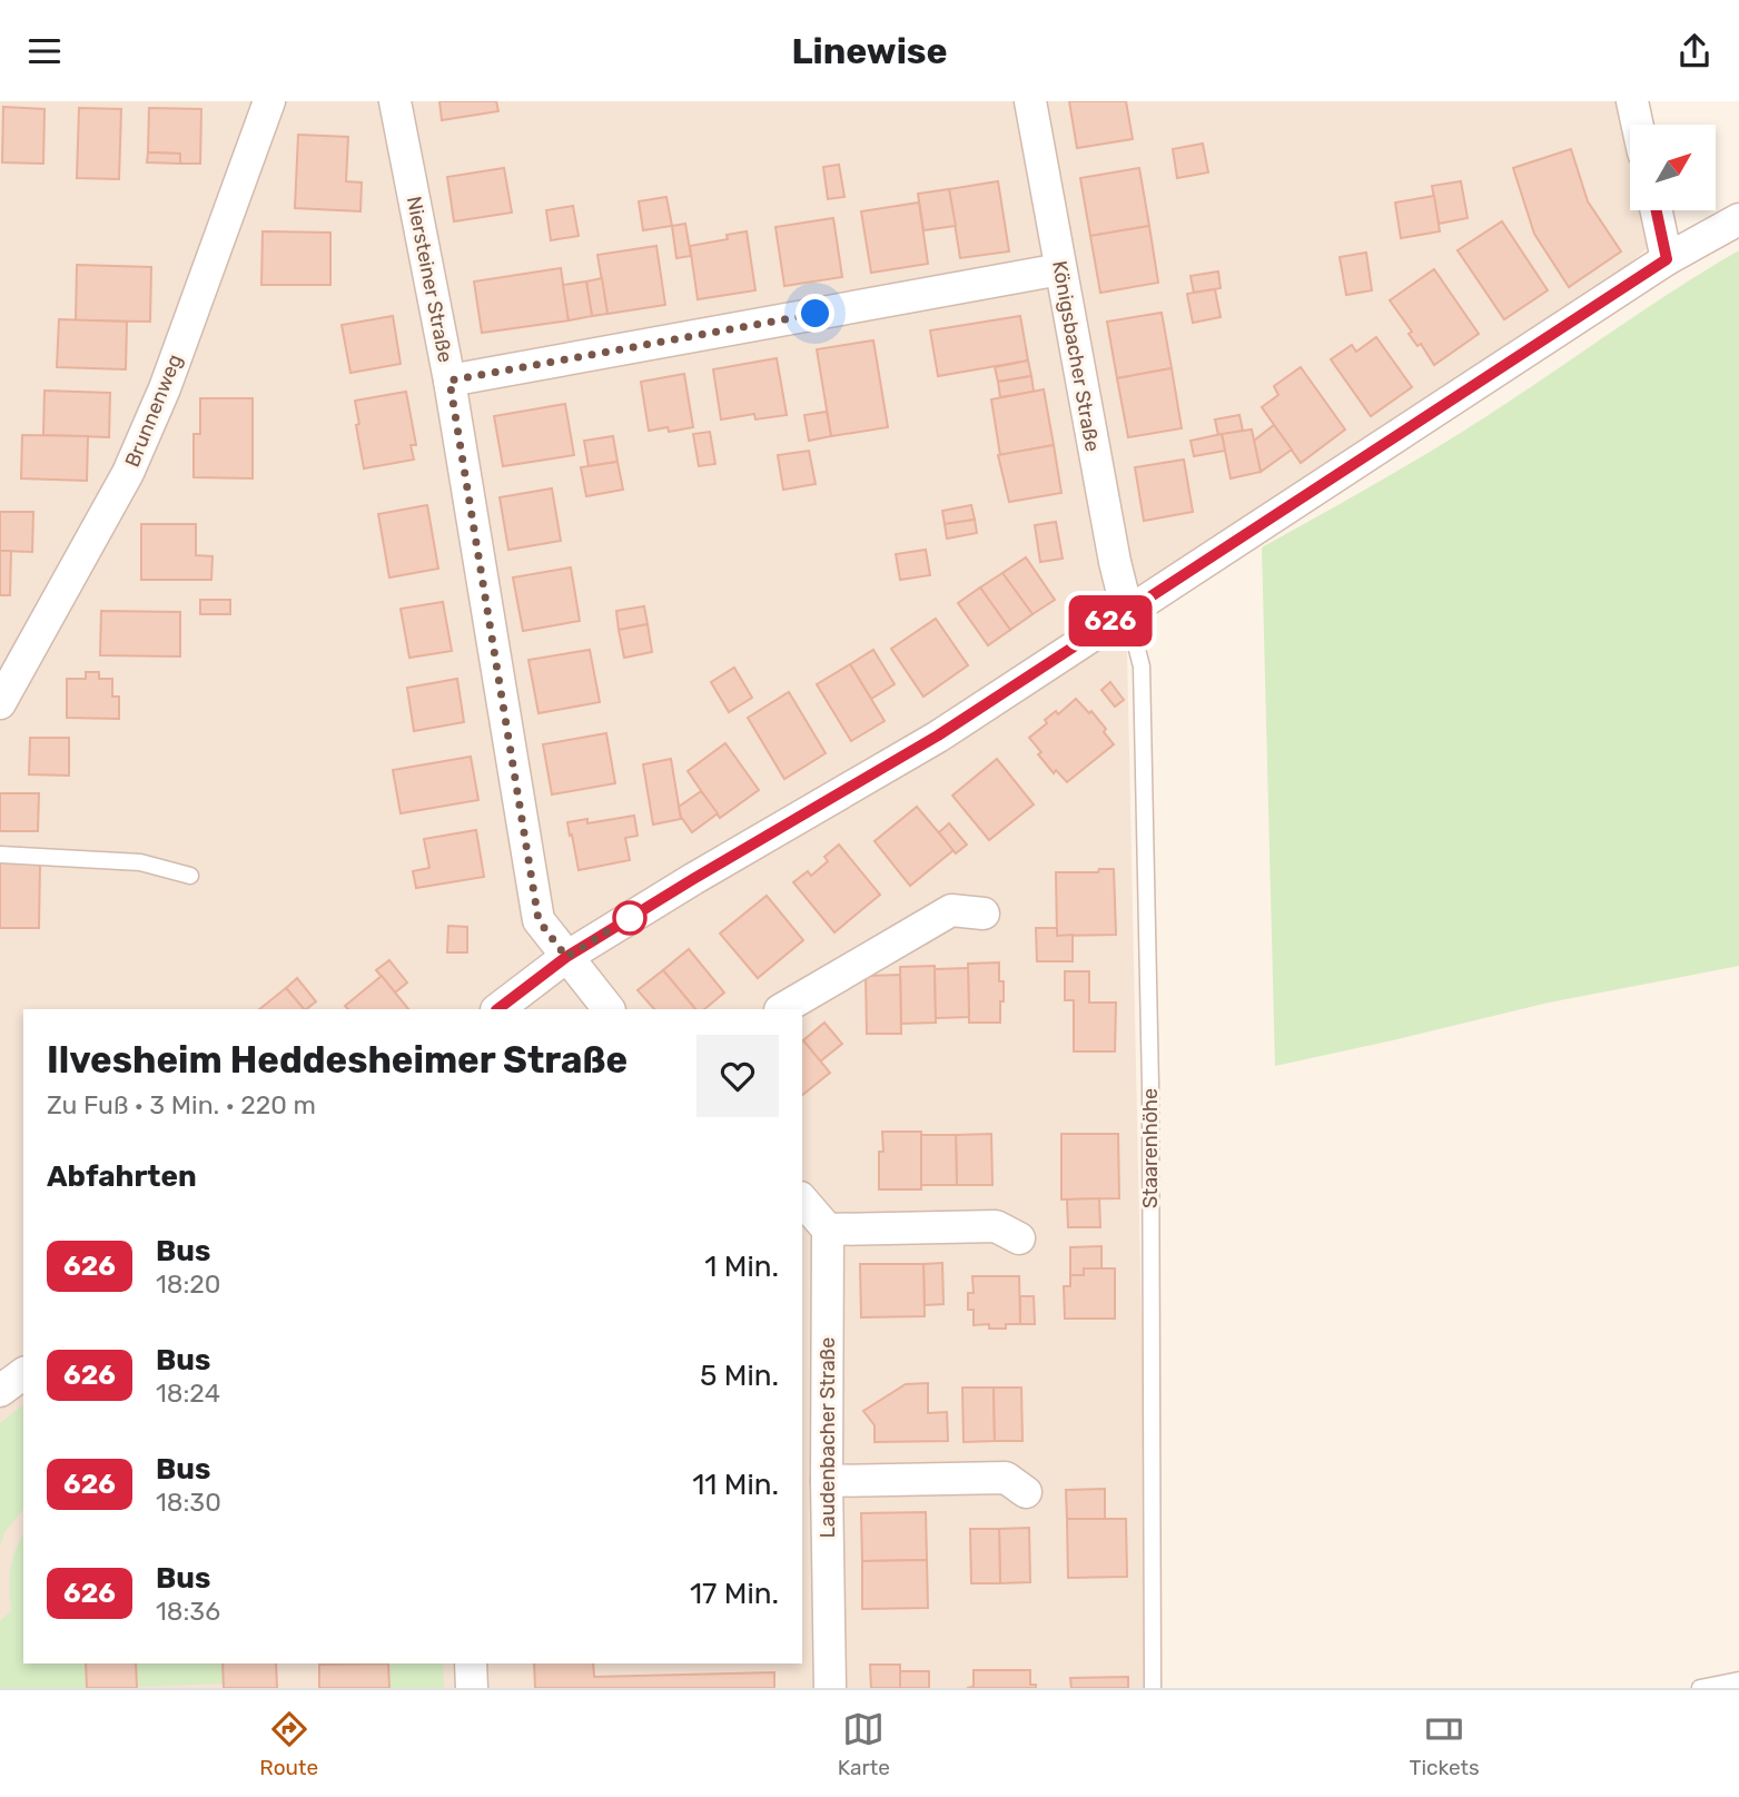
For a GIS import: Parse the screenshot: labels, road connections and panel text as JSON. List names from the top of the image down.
{
  "streets": {
    "street": [
      "Niersteiner Straße",
      "Königsbacher Straße",
      "Brunnenweg",
      "Laudenbacher Straße"
    ],
    "lane": ["Staarenhöhe"]
  },
  "crossings": [
    ["Königsbacher Straße", "Staarenhöhe"]
  ],
  "lines": ["bus line 626"],
  "north": "top right",
  "page": {
    "header": "Linewise",
    "on_map": "626",
    "heading": [
      ["Ilvesheim Heddesheimer Straße", "Zu Fuß · 3 Min. · 220 m"],
      "Abfahrten"
    ],
    "list": [
      {
        "mark": "626",
        "name": "Bus",
        "note": "18:20",
        "value": "1 Min."
      },
      {
        "mark": "626",
        "name": "Bus",
        "note": "18:24",
        "value": "5 Min."
      },
      {
        "mark": "626",
        "name": "Bus",
        "note": "18:30",
        "value": "11 Min."
      },
      {
        "mark": "626",
        "name": "Bus",
        "note": "18:36",
        "value": "17 Min."
      }
    ],
    "tabs": ["Route", "Karte", "Tickets"]
  }
}
